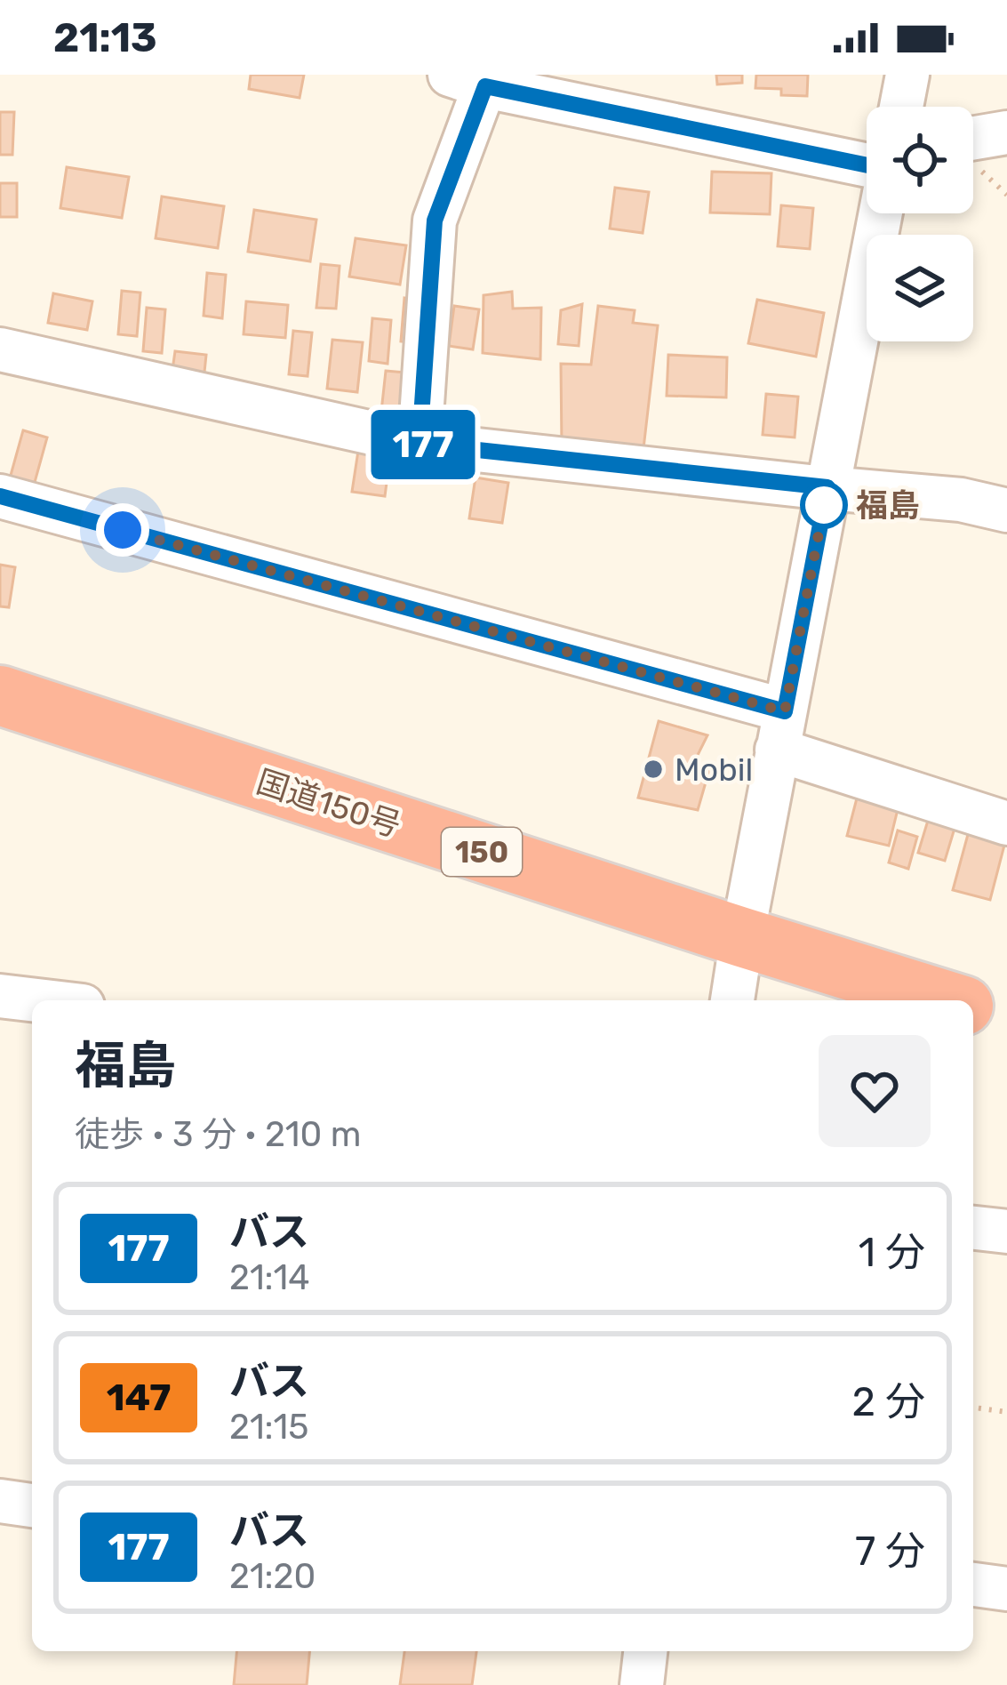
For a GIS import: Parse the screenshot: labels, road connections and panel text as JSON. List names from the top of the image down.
{
  "streets": {
    "highway": ["国道150号", "150"]
  },
  "places": ["福島", "Mobil"],
  "lines": ["bus line 177"],
  "page": {
    "status": "21:13",
    "on_map": "177",
    "heading": ["福島", "徒歩 · 3 分 · 210 m"],
    "list": [
      {
        "mark": "177",
        "name": "バス",
        "note": "21:14",
        "value": "1 分"
      },
      {
        "mark": "147",
        "name": "バス",
        "note": "21:15",
        "value": "2 分"
      },
      {
        "mark": "177",
        "name": "バス",
        "note": "21:20",
        "value": "7 分"
      }
    ]
  }
}
